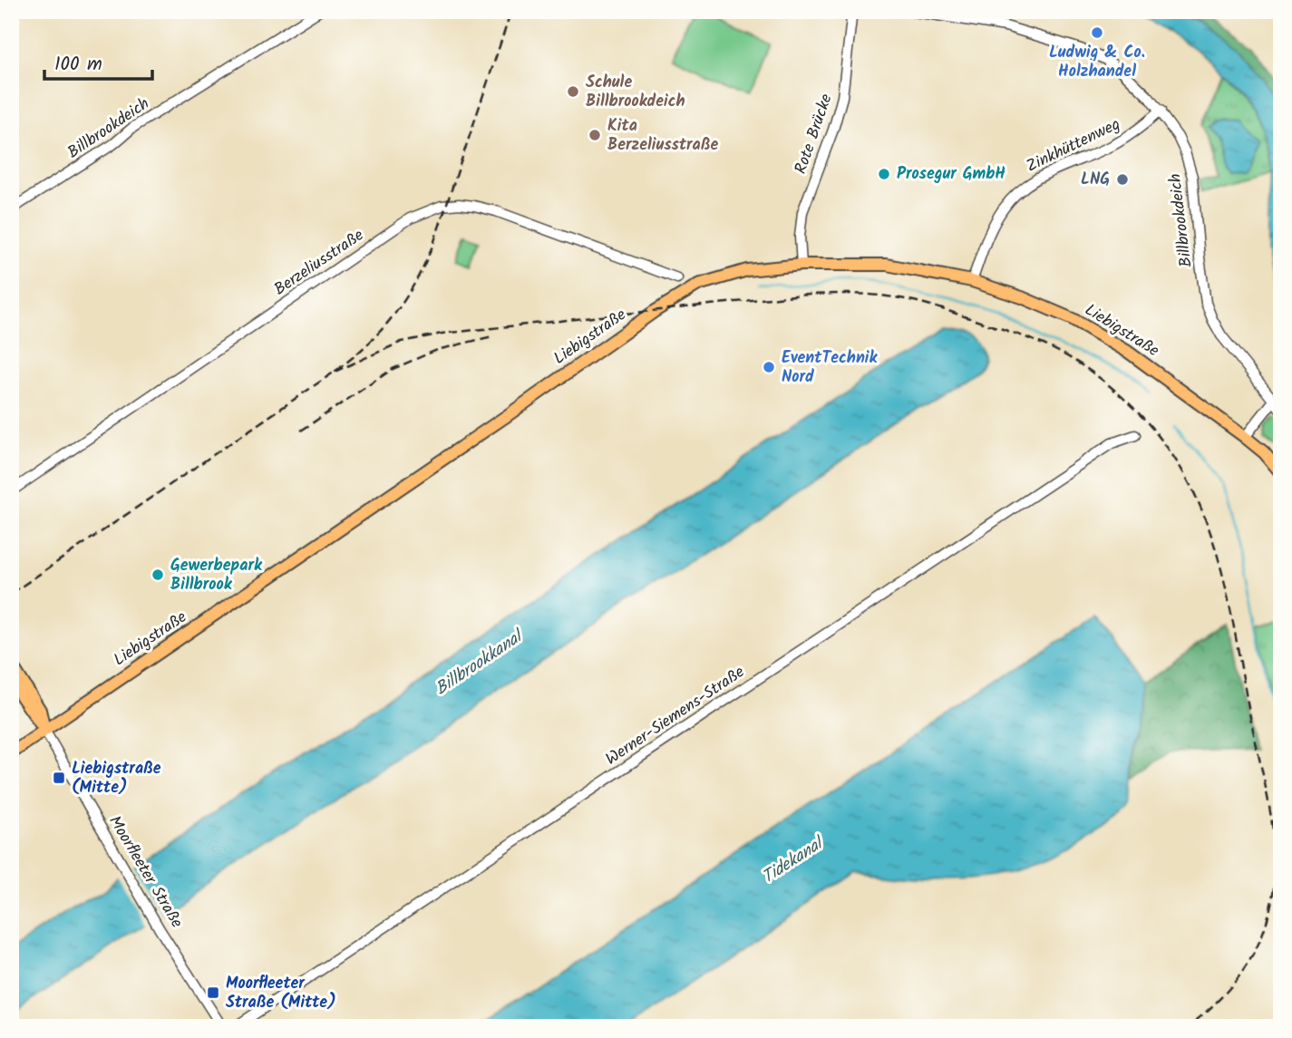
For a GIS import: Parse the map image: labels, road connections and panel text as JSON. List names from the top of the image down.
{
  "streets": {
    "main road": ["Liebigstraße", "Moorfleeter Straße"],
    "street": [
      "Billbrookdeich",
      "Rote Brücke",
      "Zinkhüttenweg",
      "Berzeliusstraße",
      "Werner-Siemens-Straße"
    ]
  },
  "crossings": [
    ["Billbrookdeich", "Zinkhüttenweg"],
    ["Rote Brücke", "Liebigstraße"],
    ["Zinkhüttenweg", "Liebigstraße"],
    ["Liebigstraße", "Moorfleeter Straße"]
  ],
  "water": ["Billbrookkanal", "Tidekanal"],
  "places": {
    "other": [
      "Ludwig & Co. Holzhandel",
      "Schule Billbrookdeich",
      "Kita Berzeliusstraße",
      "Prosegur GmbH",
      "LNG",
      "EventTechnik Nord",
      "Gewerbepark Billbrook"
    ],
    "transit": ["Liebigstraße (Mitte)", "Moorfleeter Straße (Mitte)"]
  },
  "scale_bar": "100 m"
}
